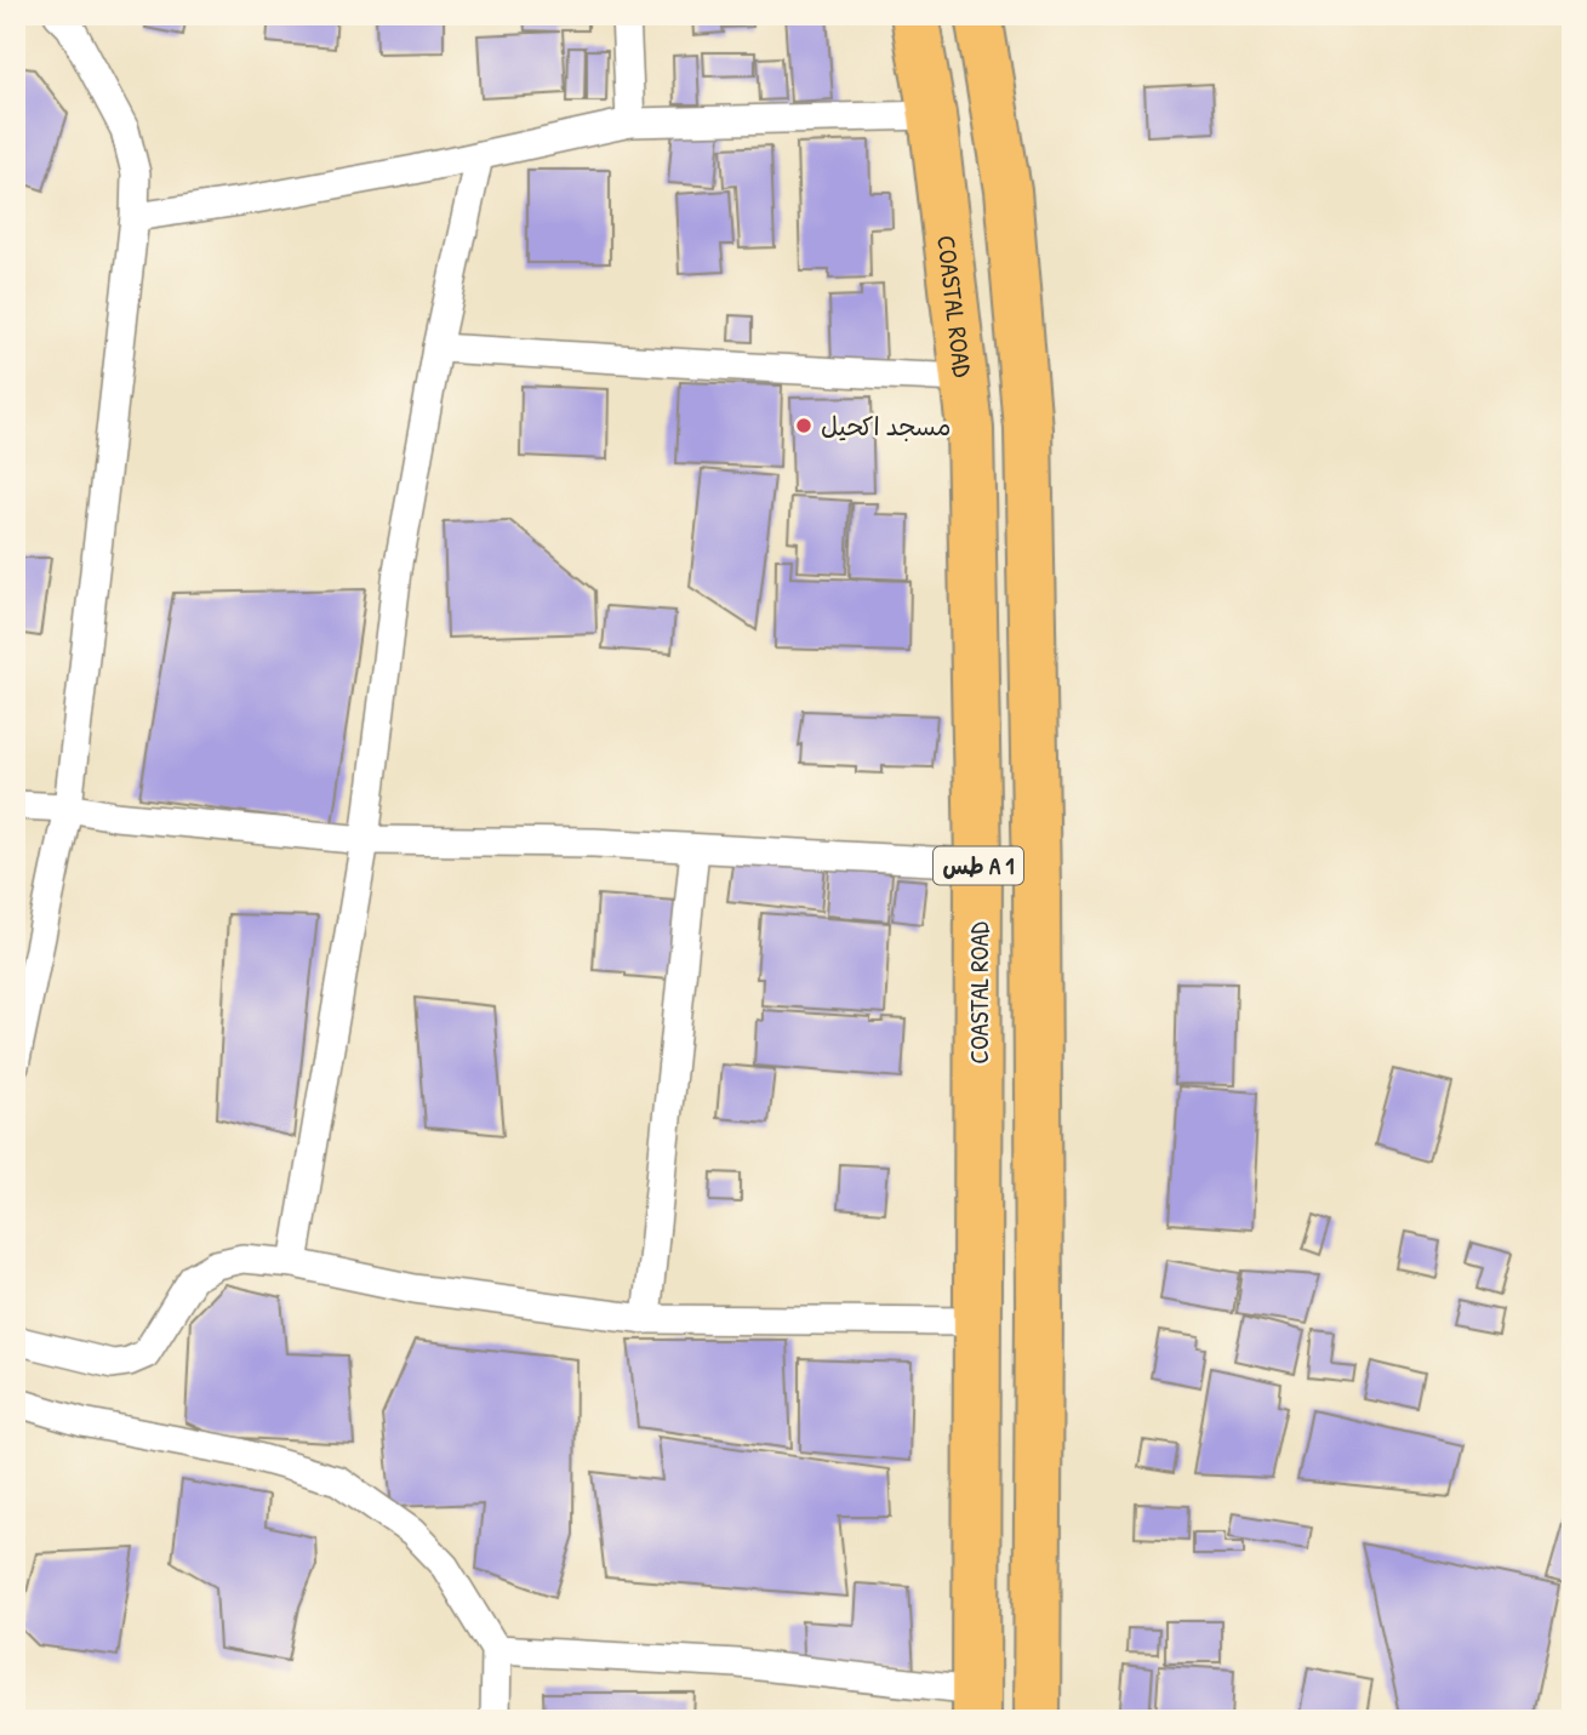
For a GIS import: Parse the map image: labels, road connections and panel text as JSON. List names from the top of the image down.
{
  "streets": {
    "highway": ["COASTAL ROAD", "طس A 1"]
  },
  "places": ["مسجد اكحيل"]
}
